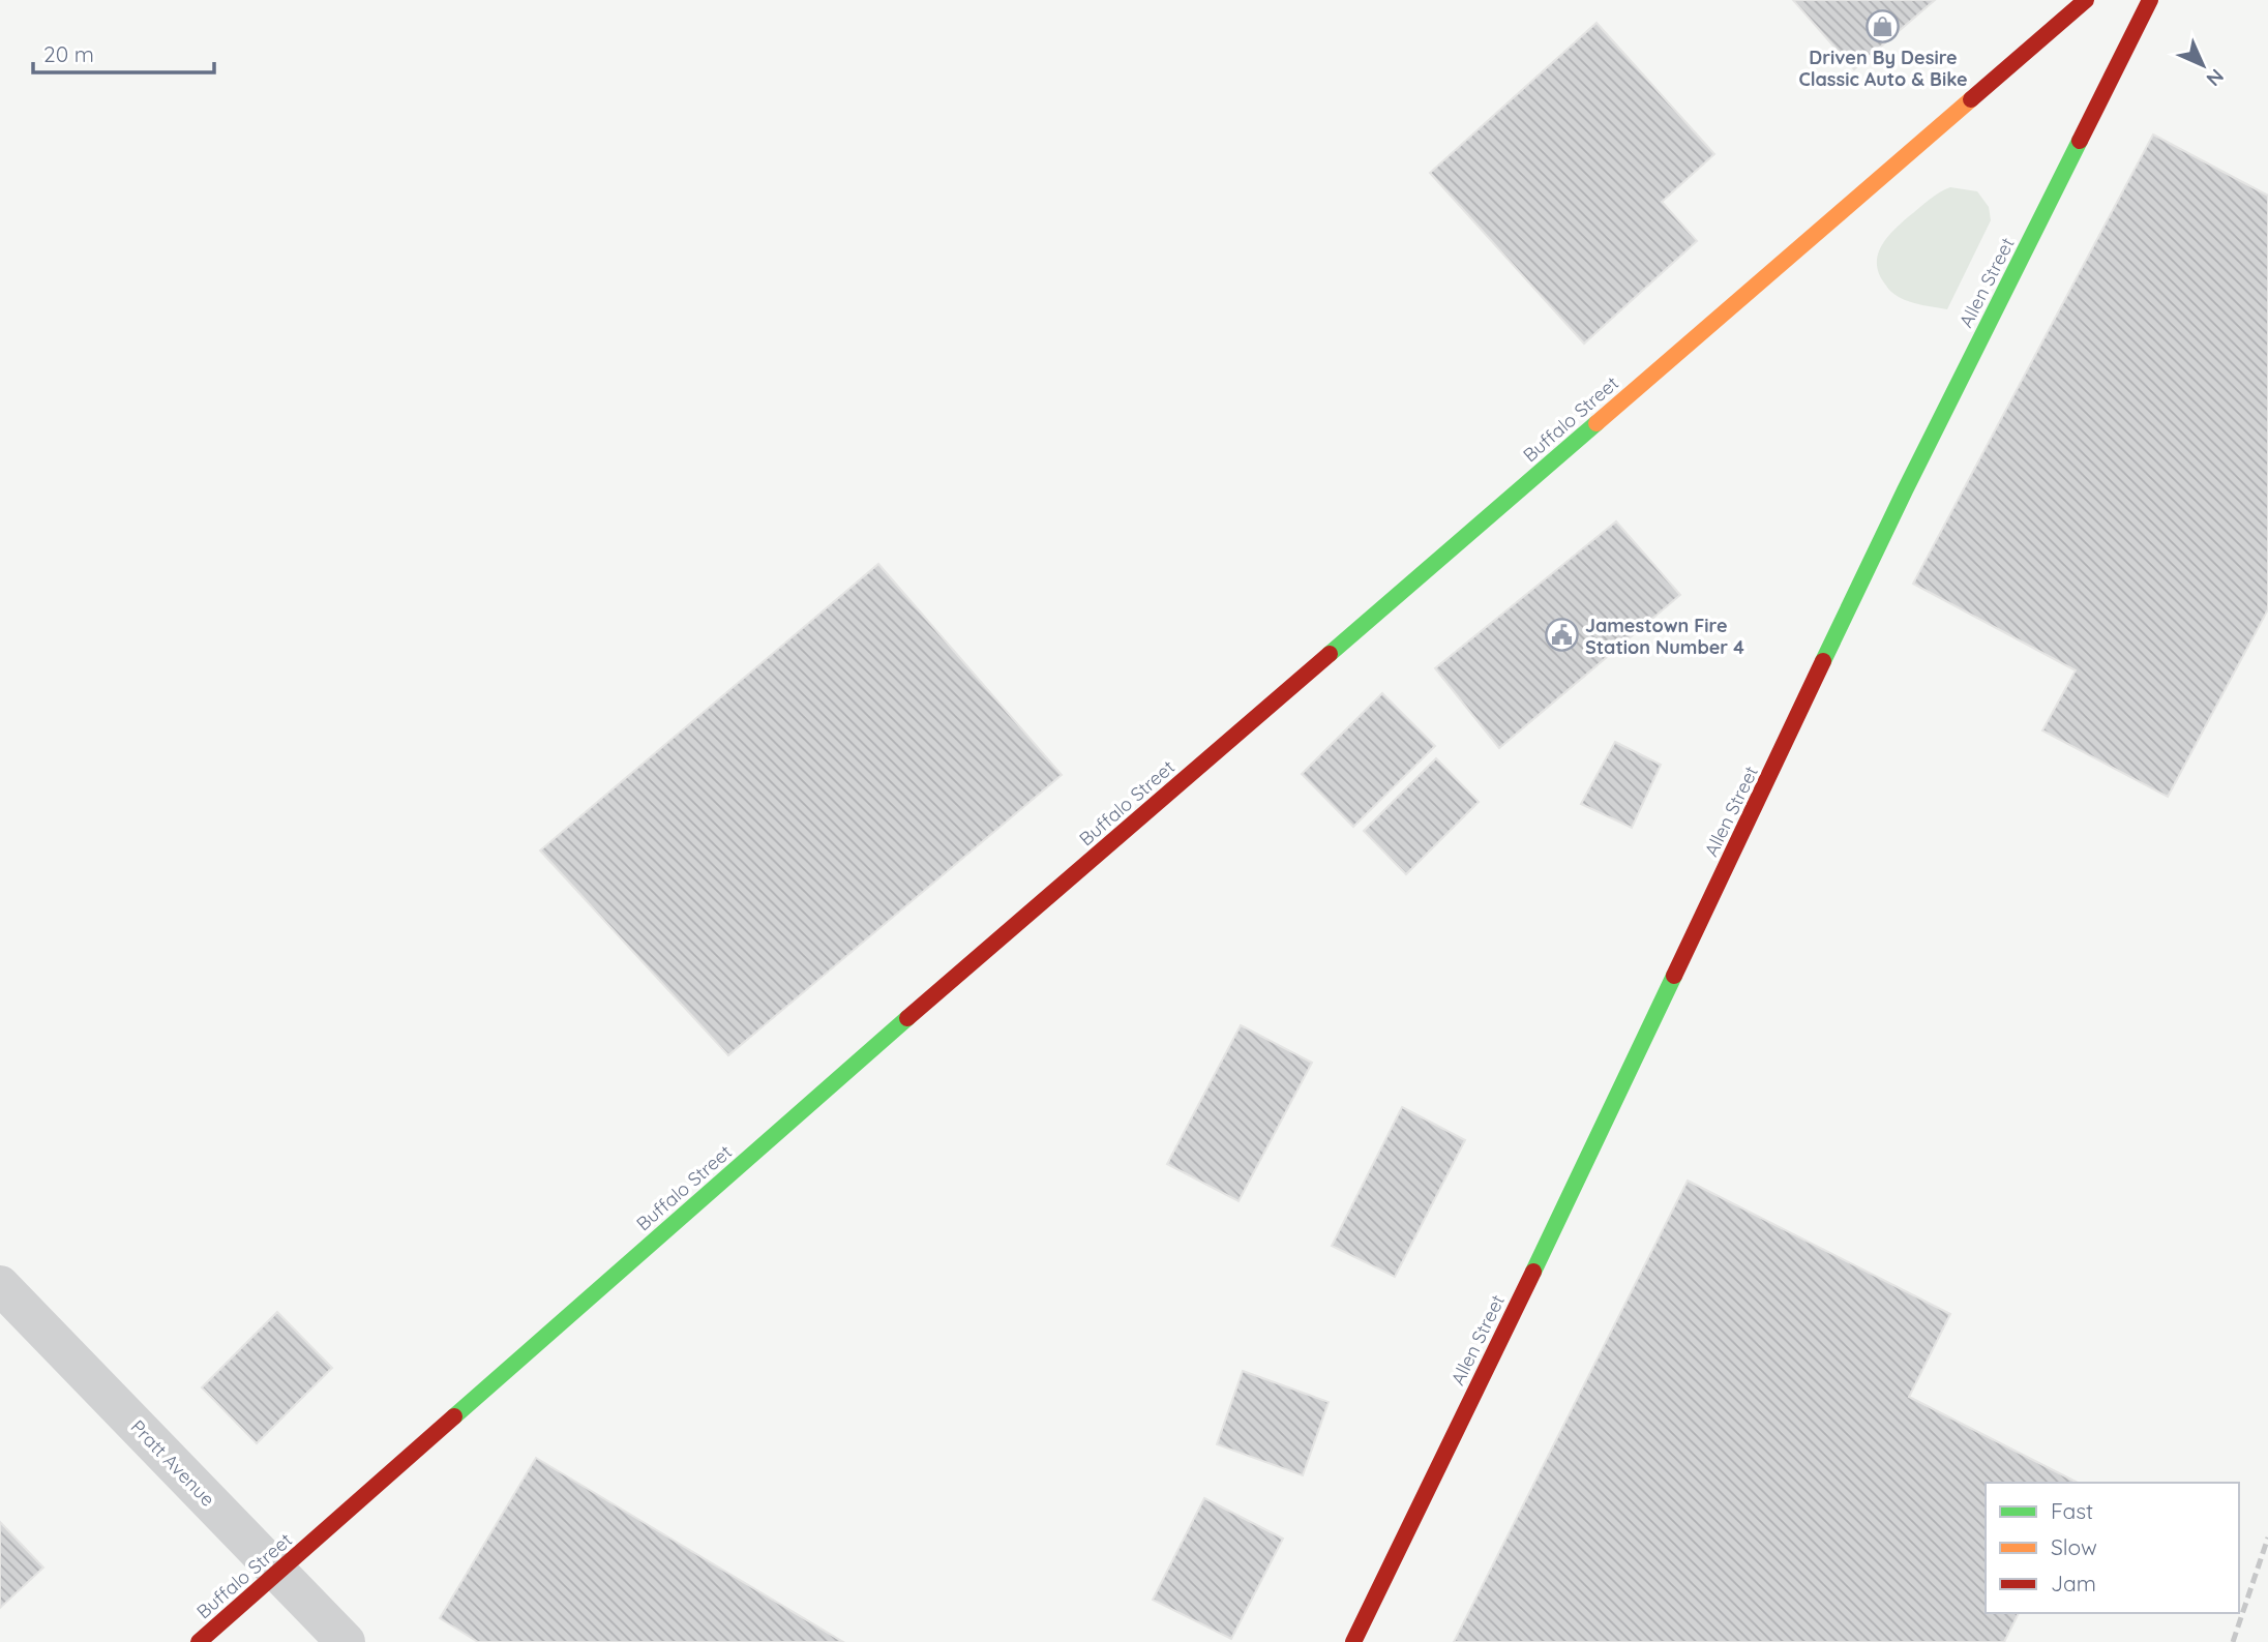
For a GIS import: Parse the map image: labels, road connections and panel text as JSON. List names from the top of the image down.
{
  "streets": {
    "street": ["Allen Street", "Buffalo Street", "Pratt Avenue"]
  },
  "crossings": [
    ["Buffalo Street", "Pratt Avenue"]
  ],
  "places": {
    "shop": ["Driven By Desire Classic Auto & Bike"],
    "public building": ["Jamestown Fire Station Number 4"]
  },
  "legend": ["Fast", "Slow", "Jam"],
  "scale_bar": "20 m",
  "north": "bottom right"
}
